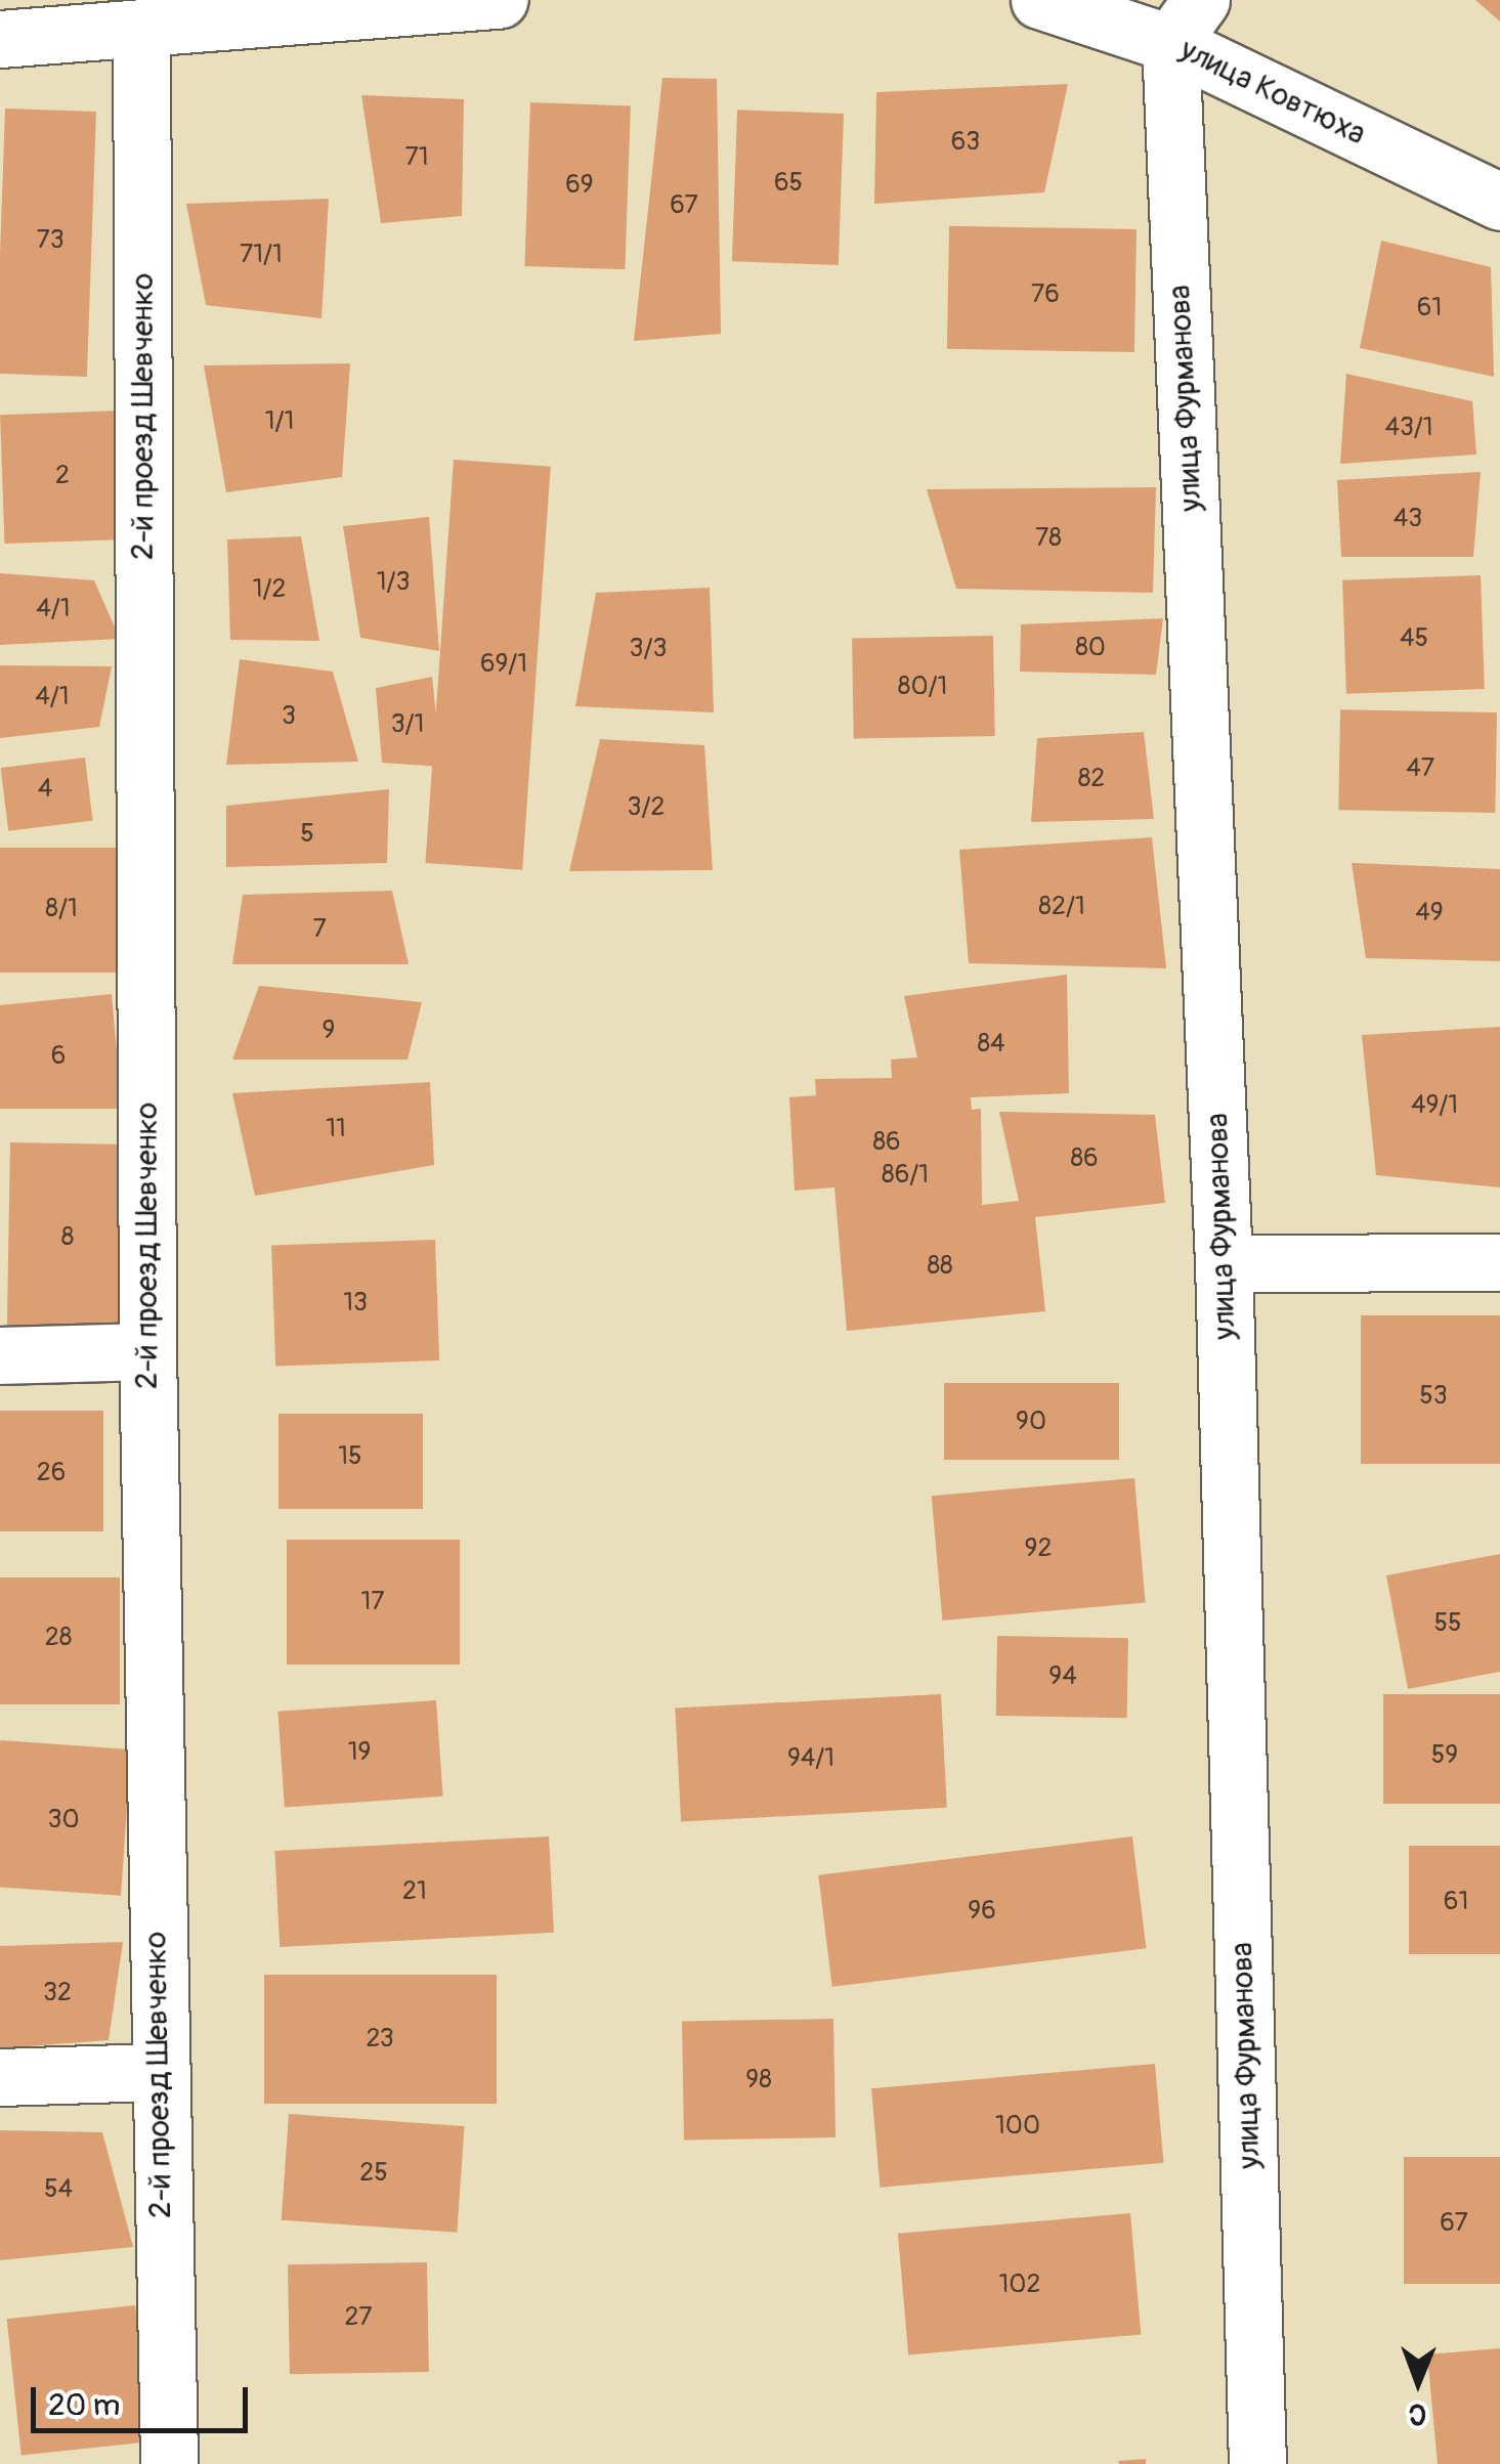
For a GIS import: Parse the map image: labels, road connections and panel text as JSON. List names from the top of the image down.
{
  "streets": {
    "street": ["улица Ковтюха", "улица Фурманова", "2-й проезд Шевченко"]
  },
  "crossings": [
    ["улица Ковтюха", "улица Фурманова"]
  ],
  "house_numbers": [
    "63",
    "71",
    "65",
    "69",
    "67",
    "73",
    "71/1",
    "76",
    "61",
    "1/1",
    "43/1",
    "2",
    "43",
    "78",
    "1/3",
    "1/2",
    "4/1",
    "45",
    "80",
    "3/3",
    "69/1",
    "80/1",
    "4/1",
    "3",
    "3/1",
    "47",
    "82",
    "4",
    "3/2",
    "5",
    "82/1",
    "8/1",
    "49",
    "7",
    "9",
    "84",
    "6",
    "49/1",
    "11",
    "86",
    "86",
    "86/1",
    "8",
    "88",
    "13",
    "53",
    "90",
    "15",
    "26",
    "92",
    "17",
    "55",
    "28",
    "94",
    "19",
    "59",
    "94/1",
    "30",
    "21",
    "61",
    "96",
    "32",
    "23",
    "98",
    "100",
    "25",
    "54",
    "67",
    "102",
    "27"
  ],
  "scale_bar": "20 m",
  "north": "bottom"
}
